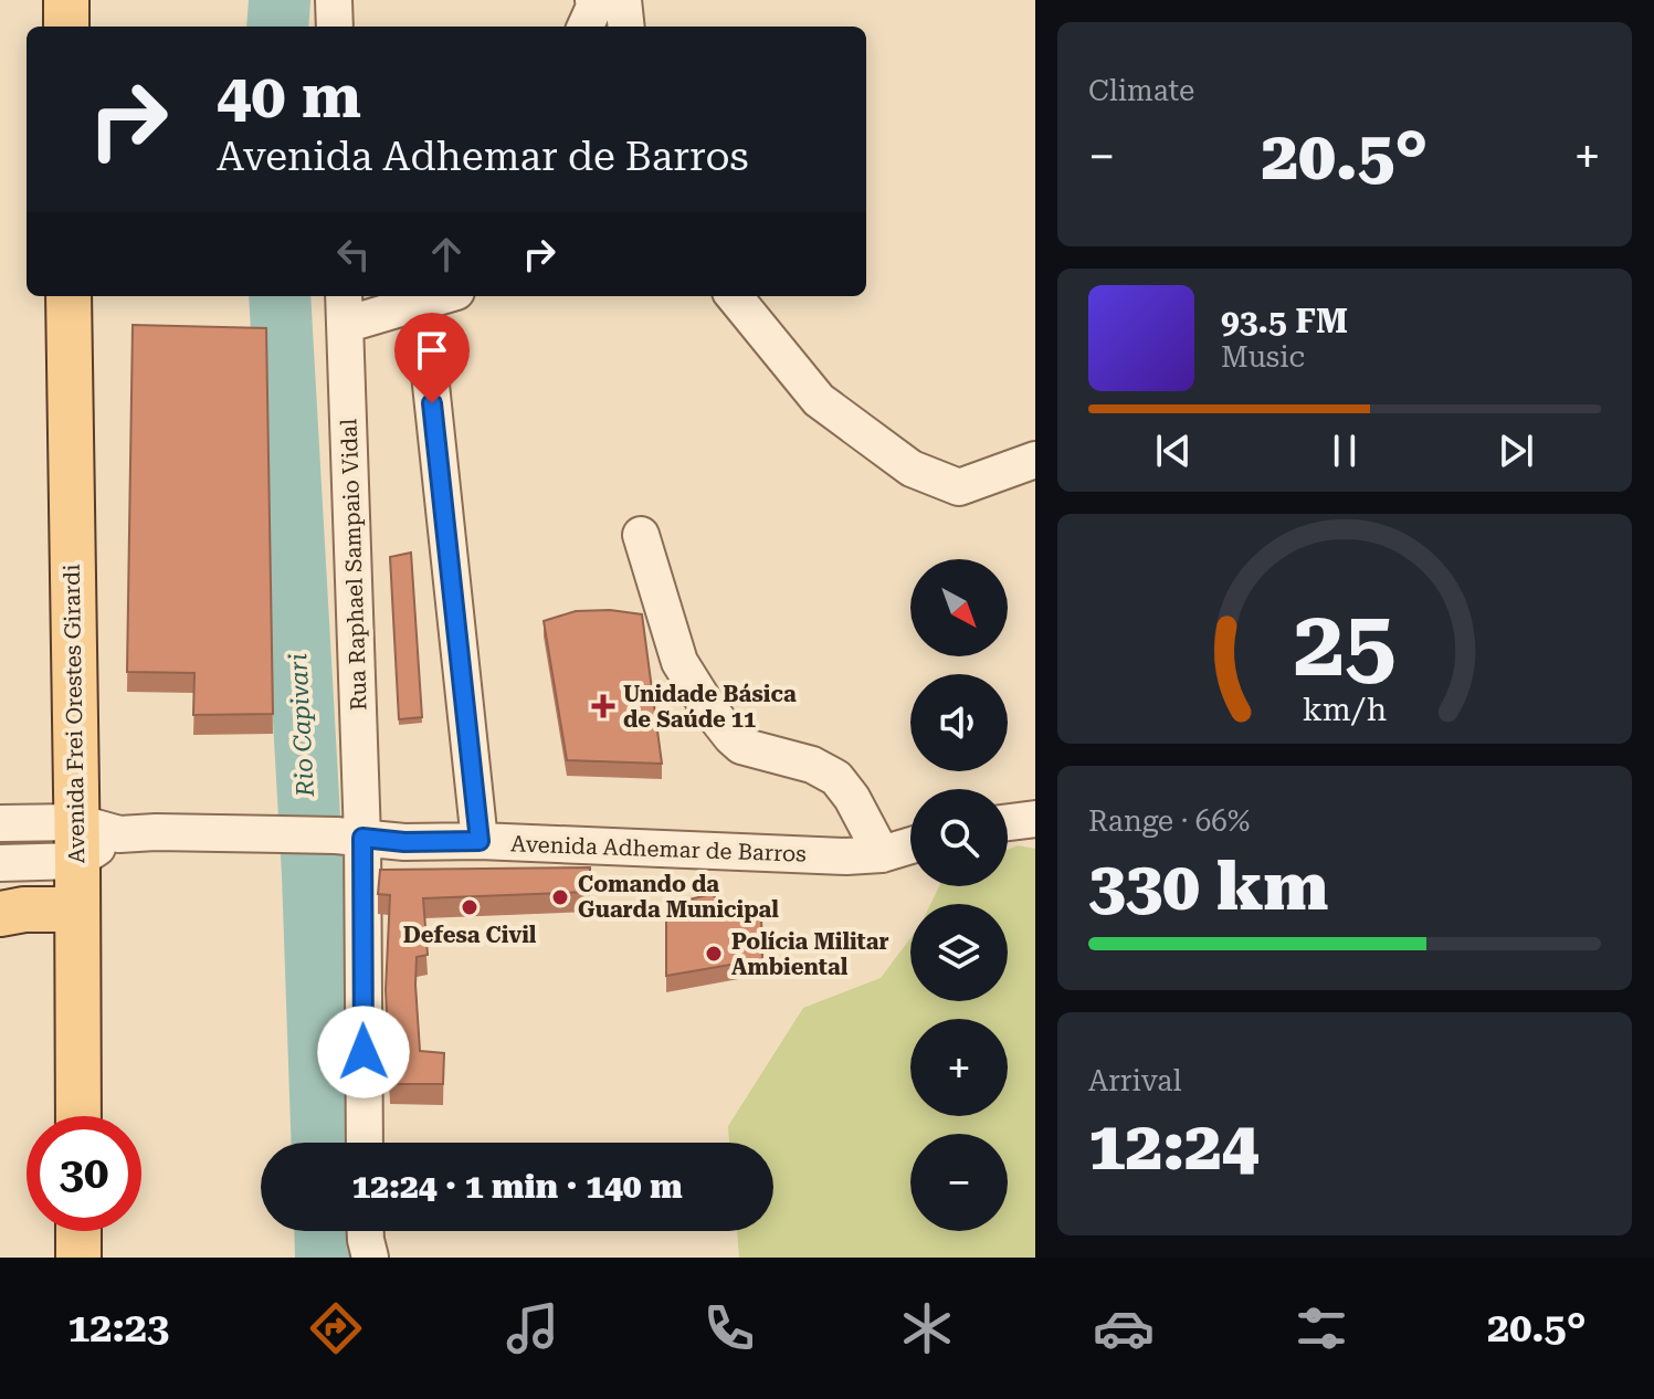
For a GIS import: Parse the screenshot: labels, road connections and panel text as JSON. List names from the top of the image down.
{
  "streets": {
    "main road": ["Avenida Frei Orestes Girardi"],
    "street": ["Rua Raphael Sampaio Vidal", "Avenida Adhemar de Barros"]
  },
  "crossings": [
    ["Rua Raphael Sampaio Vidal", "Avenida Adhemar de Barros"],
    ["Avenida Frei Orestes Girardi", "Avenida Adhemar de Barros"]
  ],
  "water": ["Rio Capivari"],
  "places": {
    "health": ["Unidade Básica de Saúde 11"],
    "other": ["Comando da Guarda Municipal", "Defesa Civil", "Polícia Militar Ambiental"]
  },
  "north": "bottom right",
  "page": {
    "tile": [
      "Climate",
      ["Range · 66%", "330 km"],
      ["Arrival", "12:24"]
    ],
    "turn": ["40 m", "Avenida Adhemar de Barros"],
    "heat": ["−", "20.5°", "+"],
    "song": ["93.5 FM", "Music"],
    "map_buttons": ["+", "−"],
    "limit": "30",
    "trip": "12:24 · 1 min · 140 m",
    "tabs": ["12:23", "20.5°"],
    "gauge": ["25", "km/h"]
  }
}
